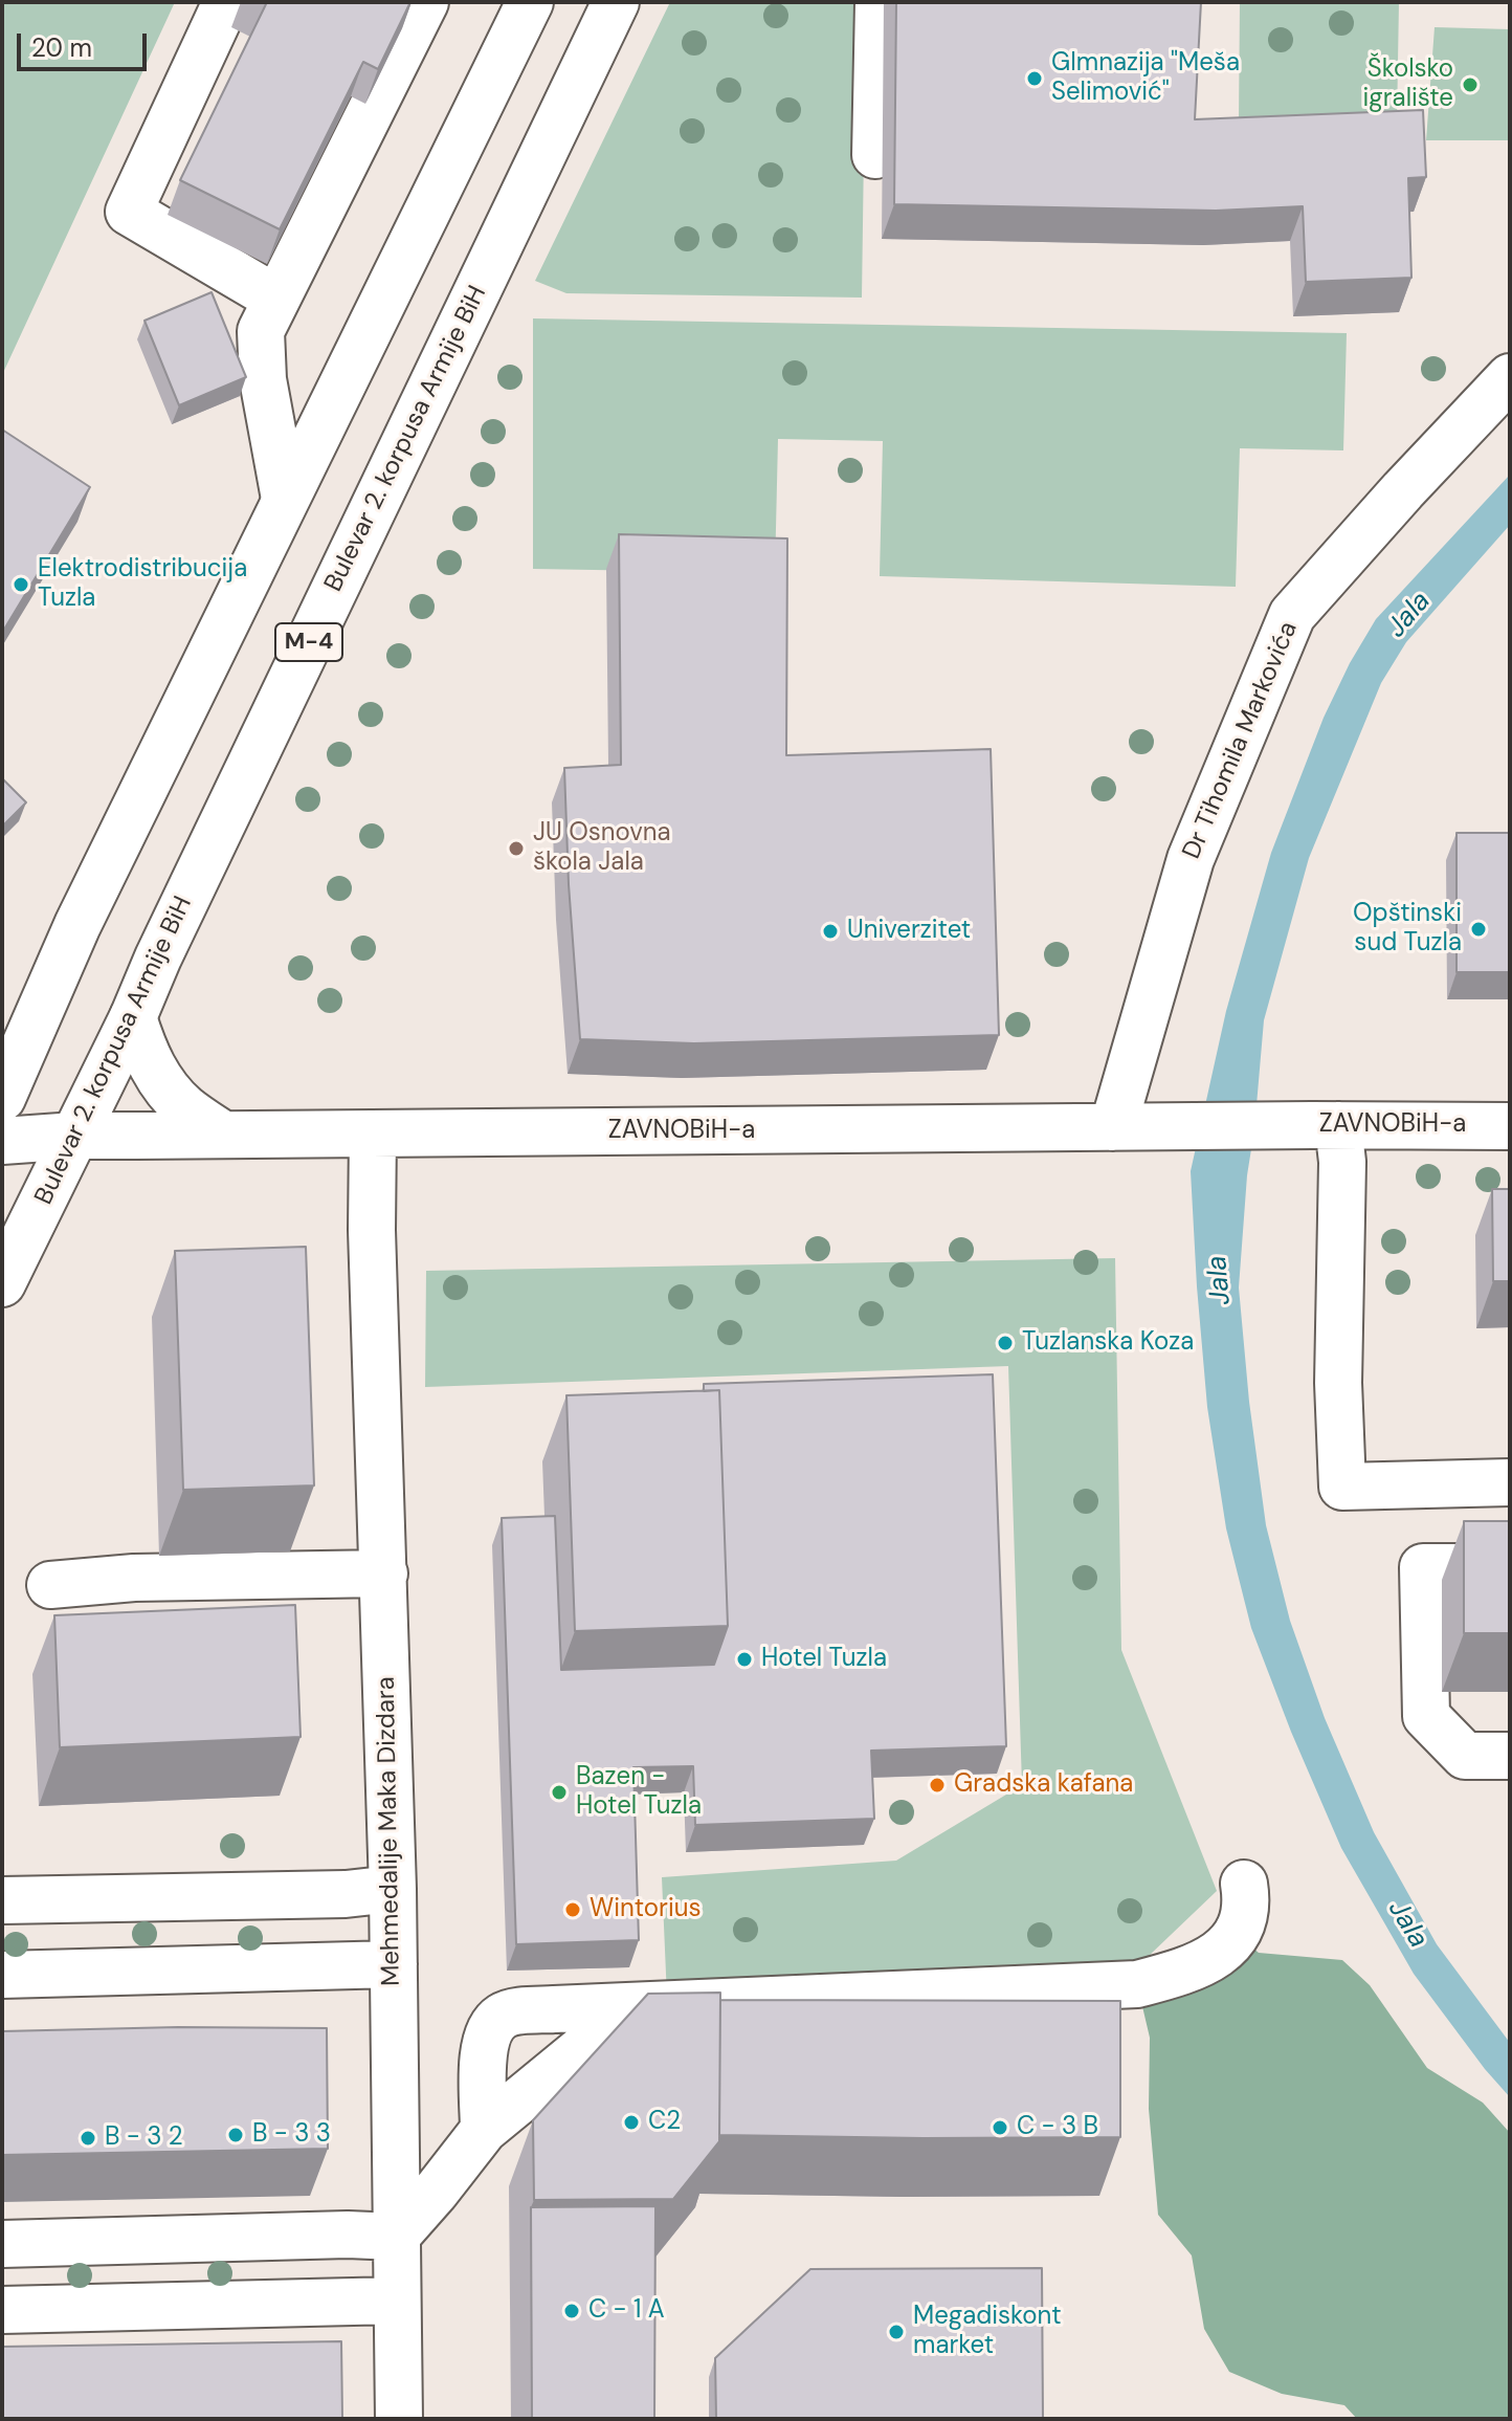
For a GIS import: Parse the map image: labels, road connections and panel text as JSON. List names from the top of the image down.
{
  "streets": {
    "street": [
      "Bulevar 2. korpusa Armije BiH",
      "M-4",
      "Dr Tihomila Markovića",
      "ZAVNOBiH-a",
      "Mehmedalije Maka Dizdara"
    ]
  },
  "crossings": [
    ["Dr Tihomila Markovića", "ZAVNOBiH-a"],
    ["ZAVNOBiH-a", "Mehmedalije Maka Dizdara"]
  ],
  "water": ["Jala"],
  "places": [
    "GImnazija \"Meša Selimović\"",
    "Školsko igralište",
    "Elektrodistribucija Tuzla",
    "JU Osnovna škola Jala",
    "Opštinski sud Tuzla",
    "Univerzitet",
    "Tuzlanska Koza",
    "Hotel Tuzla",
    "Gradska kafana",
    "Bazen - Hotel Tuzla",
    "Wintorius",
    "C2",
    "C - 3 B",
    "B - 3 3",
    "B - 3 2",
    "C - 1 A",
    "Megadiskont market"
  ],
  "scale_bar": "20 m"
}
